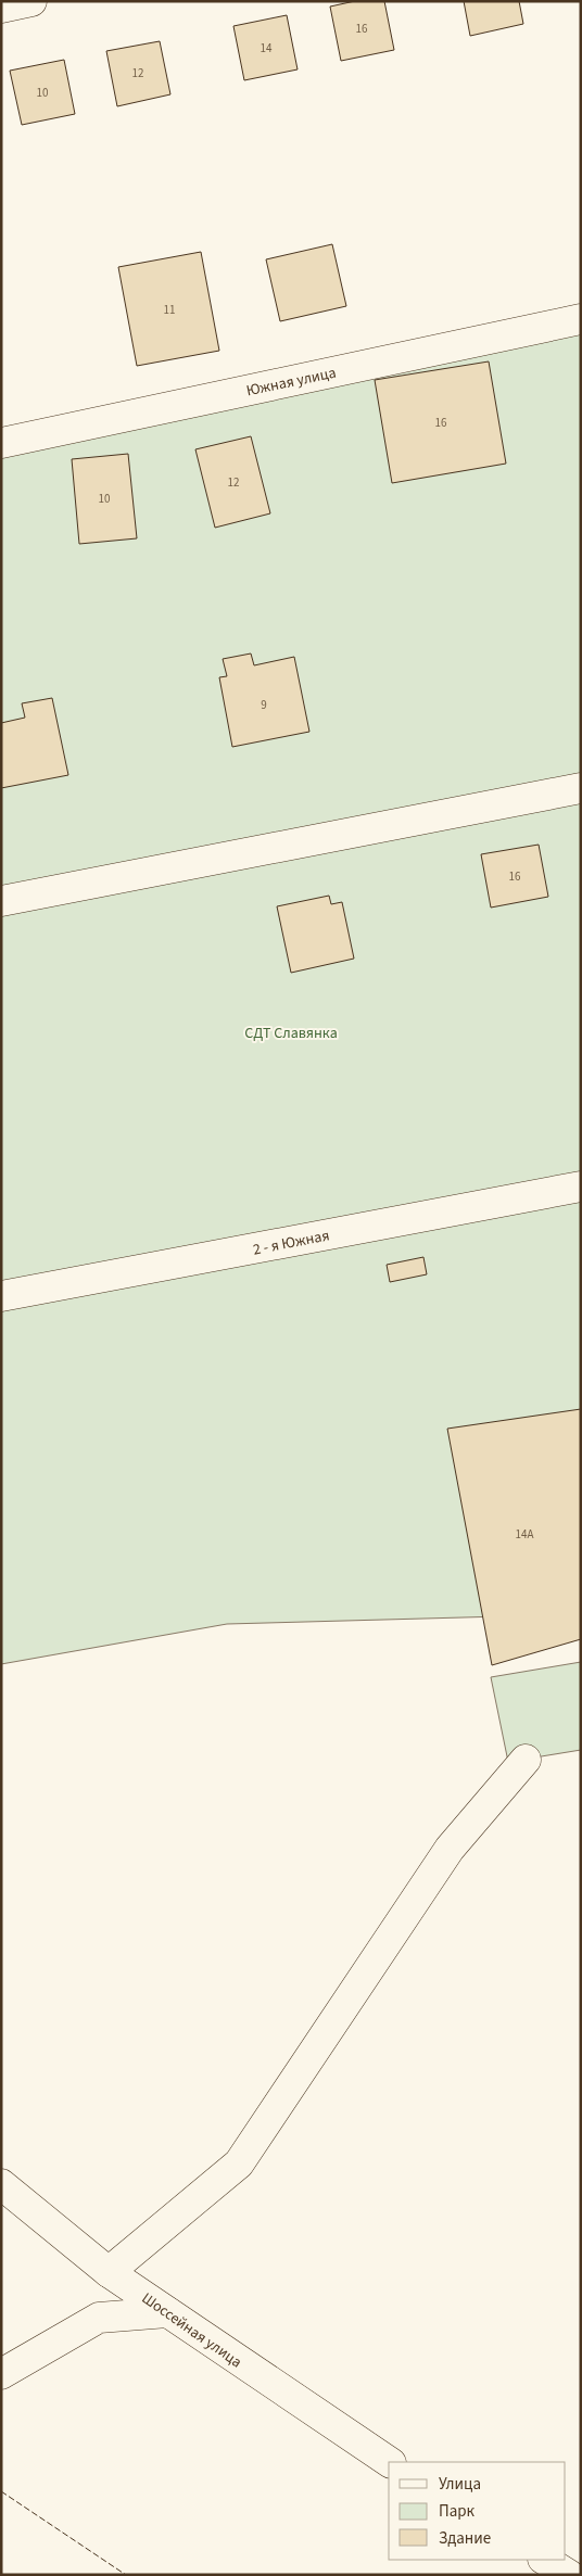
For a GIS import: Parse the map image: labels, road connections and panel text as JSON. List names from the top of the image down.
{
  "streets": {
    "street": ["Южная улица", "2 - я Южная", "Шоссейная улица"]
  },
  "parks": ["СДТ Славянка"],
  "house_numbers": [
    "16",
    "14",
    "12",
    "10",
    "11",
    "16",
    "12",
    "10",
    "9",
    "16",
    "14А"
  ],
  "legend": ["Улица", "Парк", "Здание"]
}
